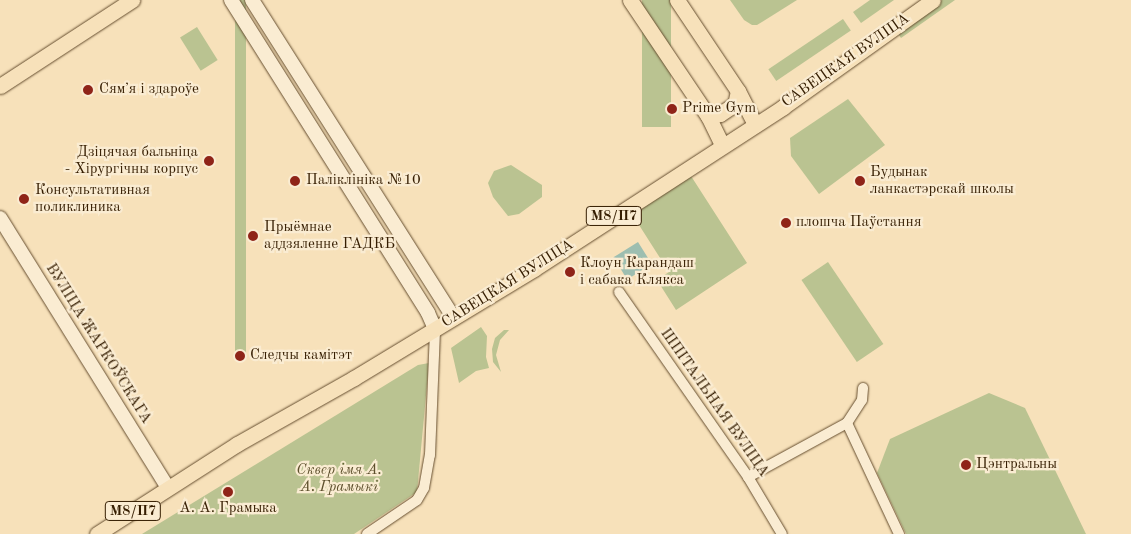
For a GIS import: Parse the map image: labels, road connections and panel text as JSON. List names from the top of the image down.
{
  "streets": {
    "main road": ["САВЕЦКАЯ ВУЛІЦА", "М8/П7"],
    "street": ["ВУЛІЦА ЖАРКОЎСКАГА", "ШПІТАЛЬНАЯ ВУЛІЦА"]
  },
  "crossings": [
    ["САВЕЦКАЯ ВУЛІЦА", "ВУЛІЦА ЖАРКОЎСКАГА"]
  ],
  "parks": ["Сквер імя А. А. Грамыкі"],
  "places": [
    "Сямʼя і здароўе",
    "Prime Gym",
    "Дзіцячая бальніца - Хірургічны корпус",
    "Паліклініка №10",
    "Будынак ланкастэрскай школы",
    "Консультативная поликлиника",
    "плошча Паўстання",
    "Прыёмнае аддзяленне ГАДКБ",
    "Клоун Карандаш і сабака Клякса",
    "Следчы камітэт",
    "Цэнтральны",
    "А. А. Грамыка"
  ]
}
